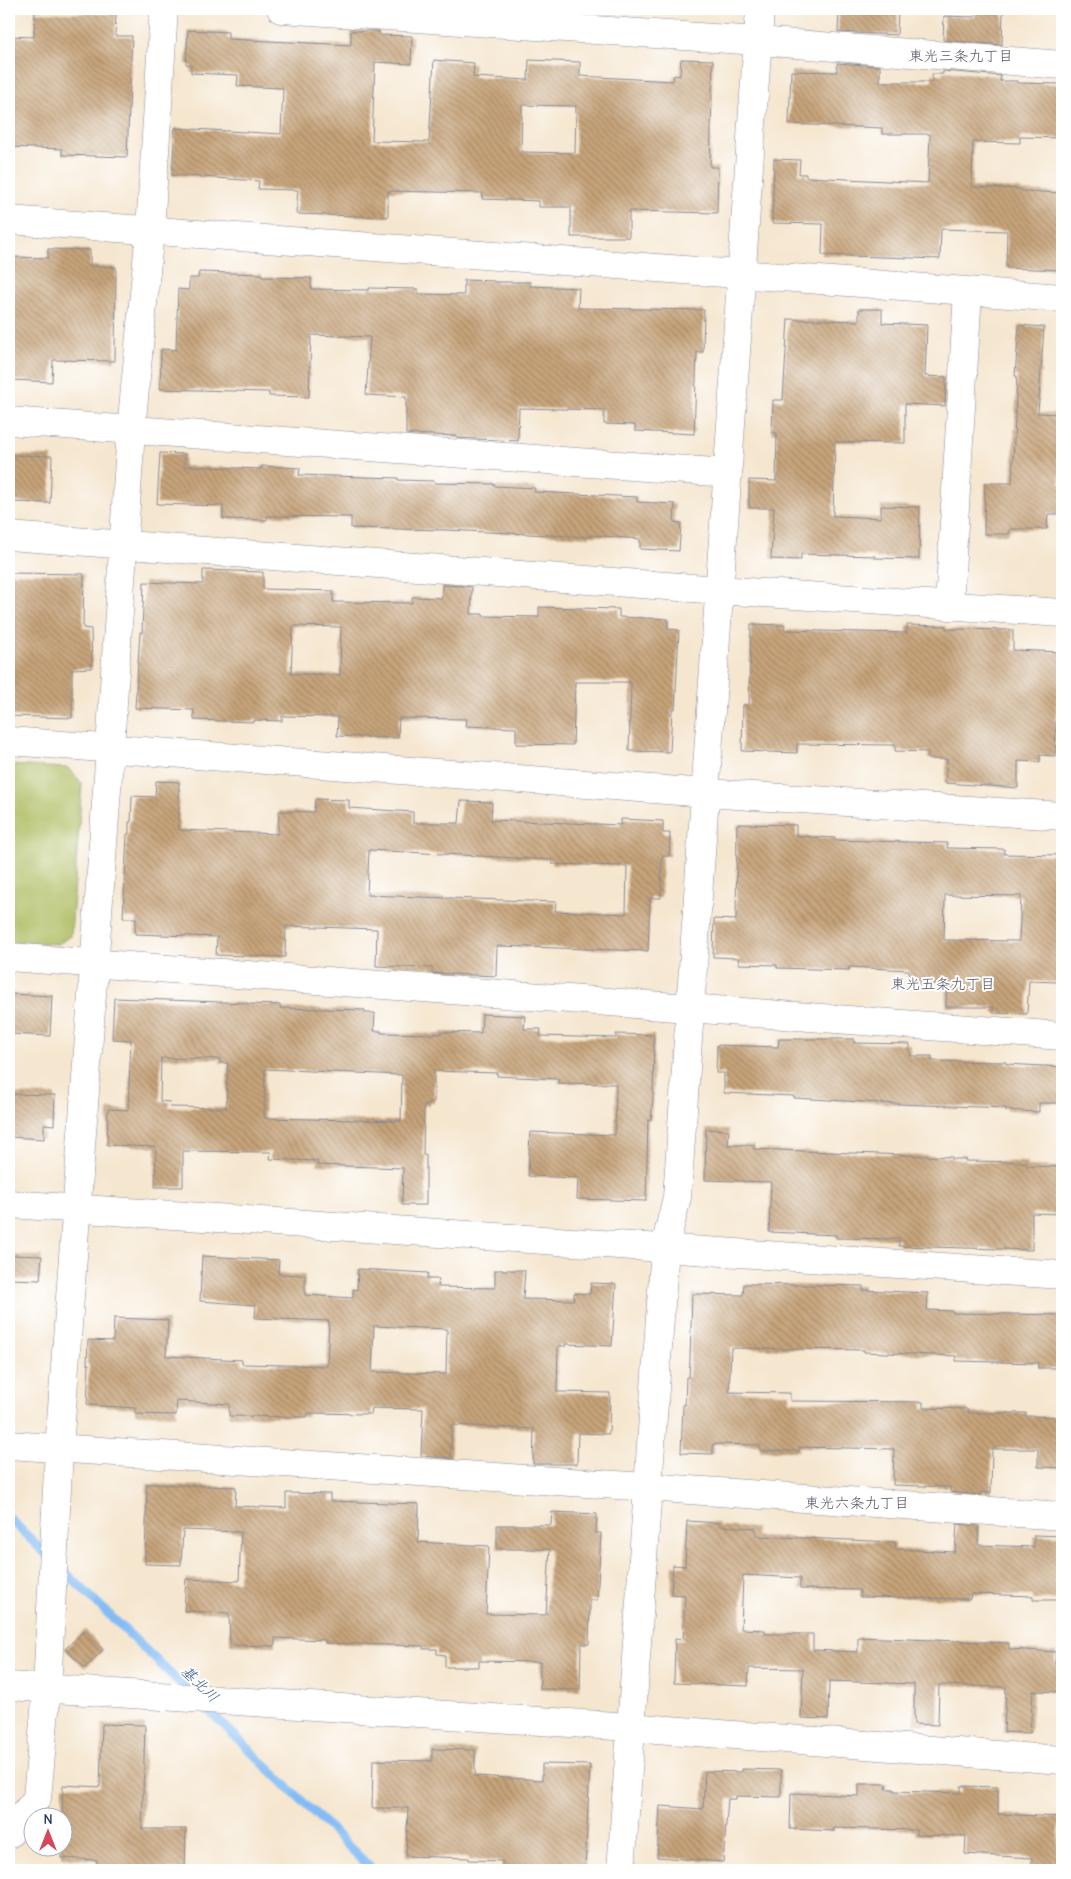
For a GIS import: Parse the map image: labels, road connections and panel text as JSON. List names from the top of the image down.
{
  "districts": ["東光三条九丁目", "東光五条九丁目", "東光六条九丁目"],
  "water": ["基北川"],
  "north": "top"
}
